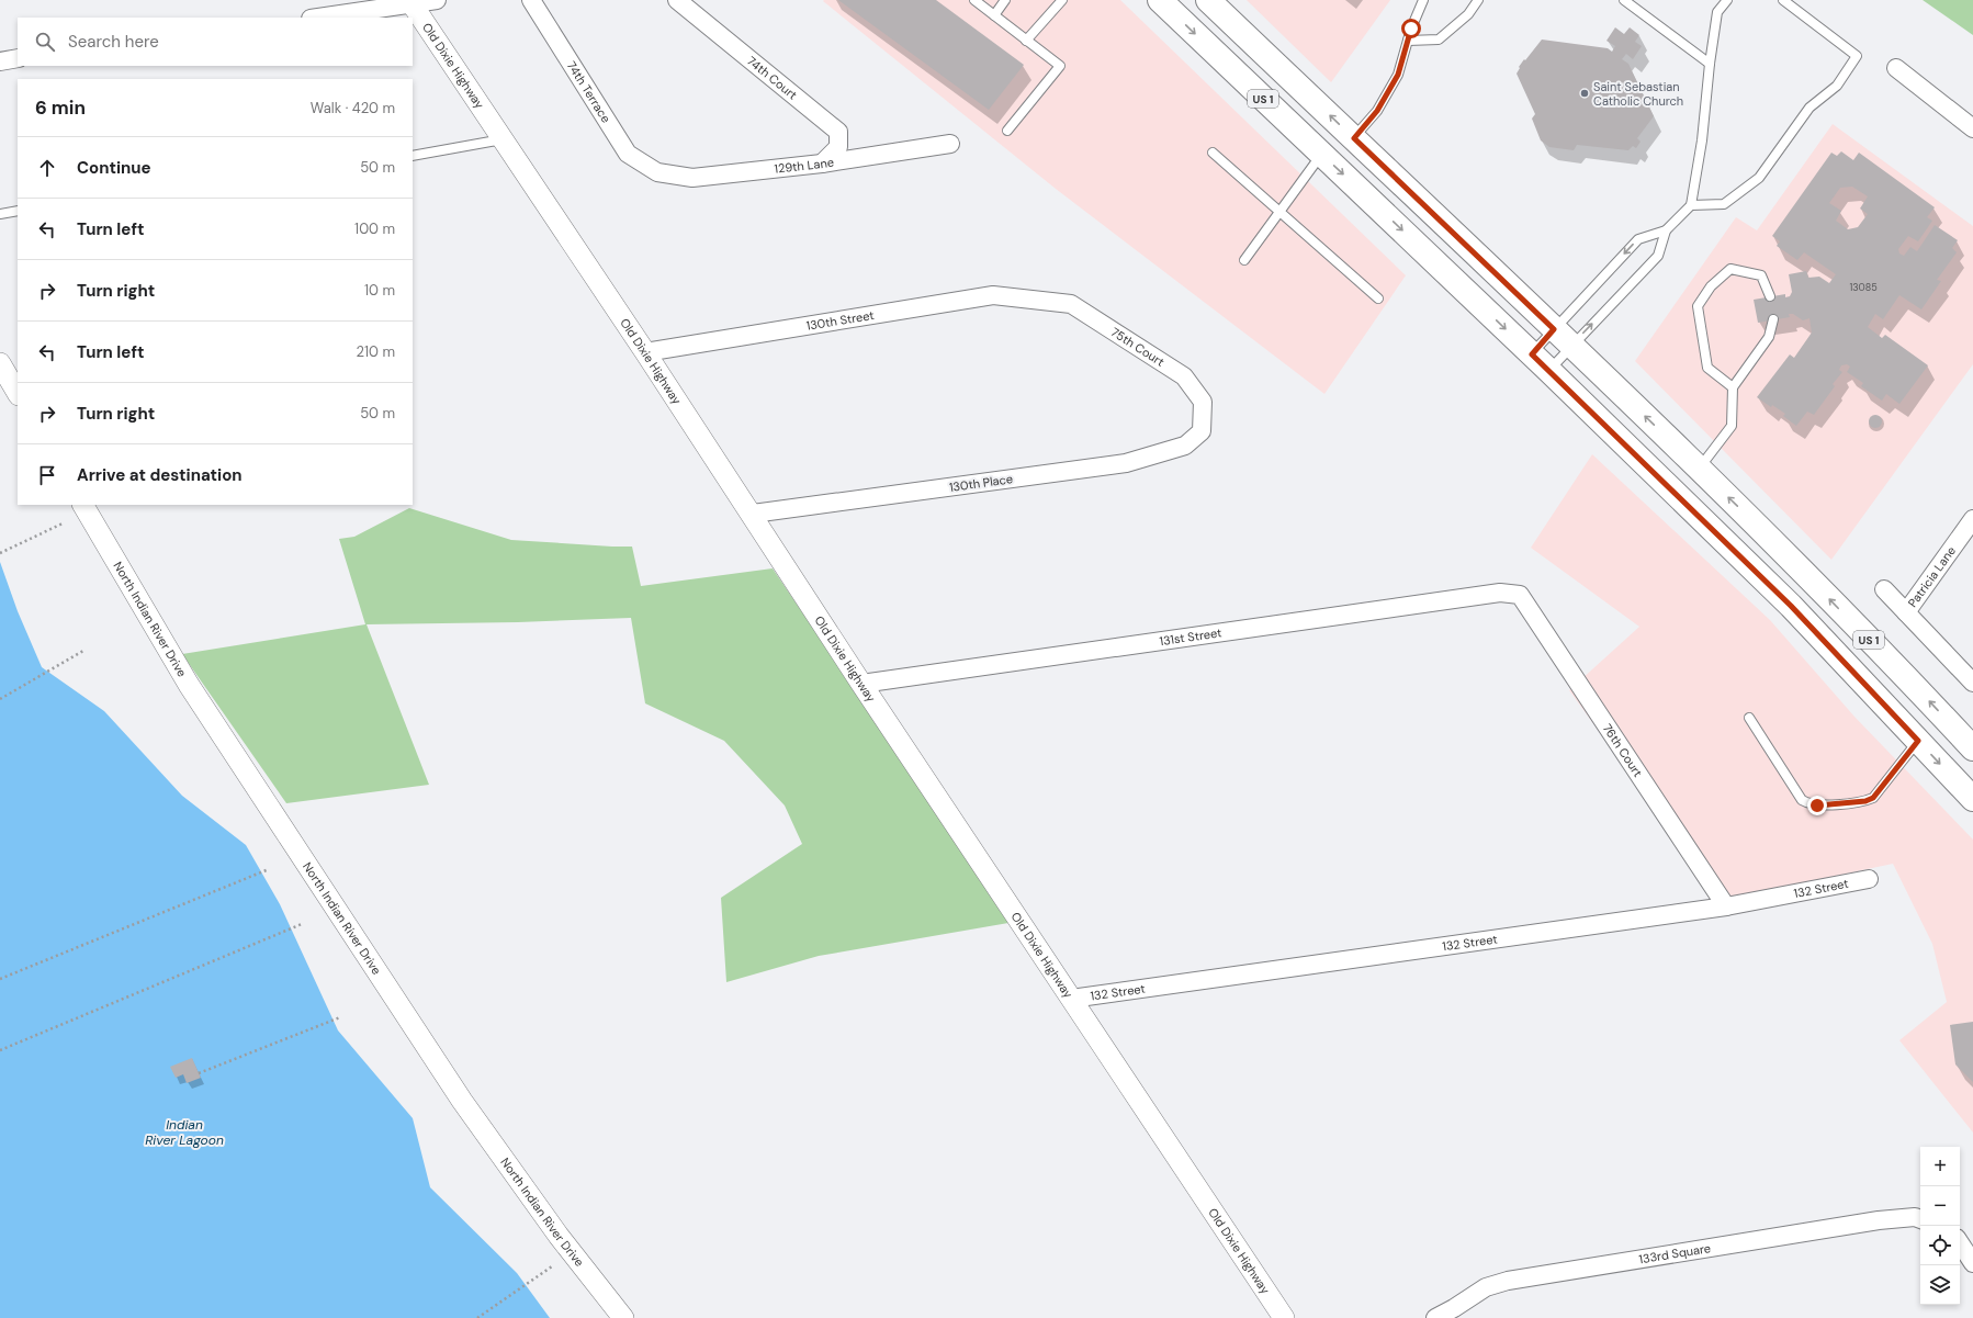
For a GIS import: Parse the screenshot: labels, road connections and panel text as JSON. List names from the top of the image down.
{
  "streets": {
    "main road": ["US 1"],
    "street": [
      "Old Dixie Highway",
      "74th Court",
      "74th Terrace",
      "129th Lane",
      "130th Street",
      "75th Court",
      "130th Place",
      "Patricia Lane",
      "North Indian River Drive",
      "131st Street",
      "76th Court",
      "132 Street",
      "133rd Square"
    ]
  },
  "crossings": [
    ["Old Dixie Highway", "130th Street"],
    ["Old Dixie Highway", "130th Place"],
    ["Old Dixie Highway", "131st Street"],
    ["Old Dixie Highway", "132 Street"],
    ["74th Court", "129th Lane"],
    ["74th Terrace", "129th Lane"],
    ["130th Street", "75th Court"],
    ["75th Court", "130th Place"],
    ["131st Street", "76th Court"],
    ["76th Court", "132 Street"]
  ],
  "water": ["Indian River Lagoon"],
  "places": ["Saint Sebastian Catholic Church"],
  "house_numbers": ["13085"],
  "page": {
    "search": "Search here",
    "heading": ["6 min", "Walk · 420 m"],
    "list": [
      ["Continue", "50 m"],
      ["Turn left", "100 m"],
      ["Turn right", "10 m"],
      ["Turn left", "210 m"],
      ["Turn right", "50 m"],
      "Arrive at destination"
    ],
    "map_buttons": ["+", "−"]
  }
}
